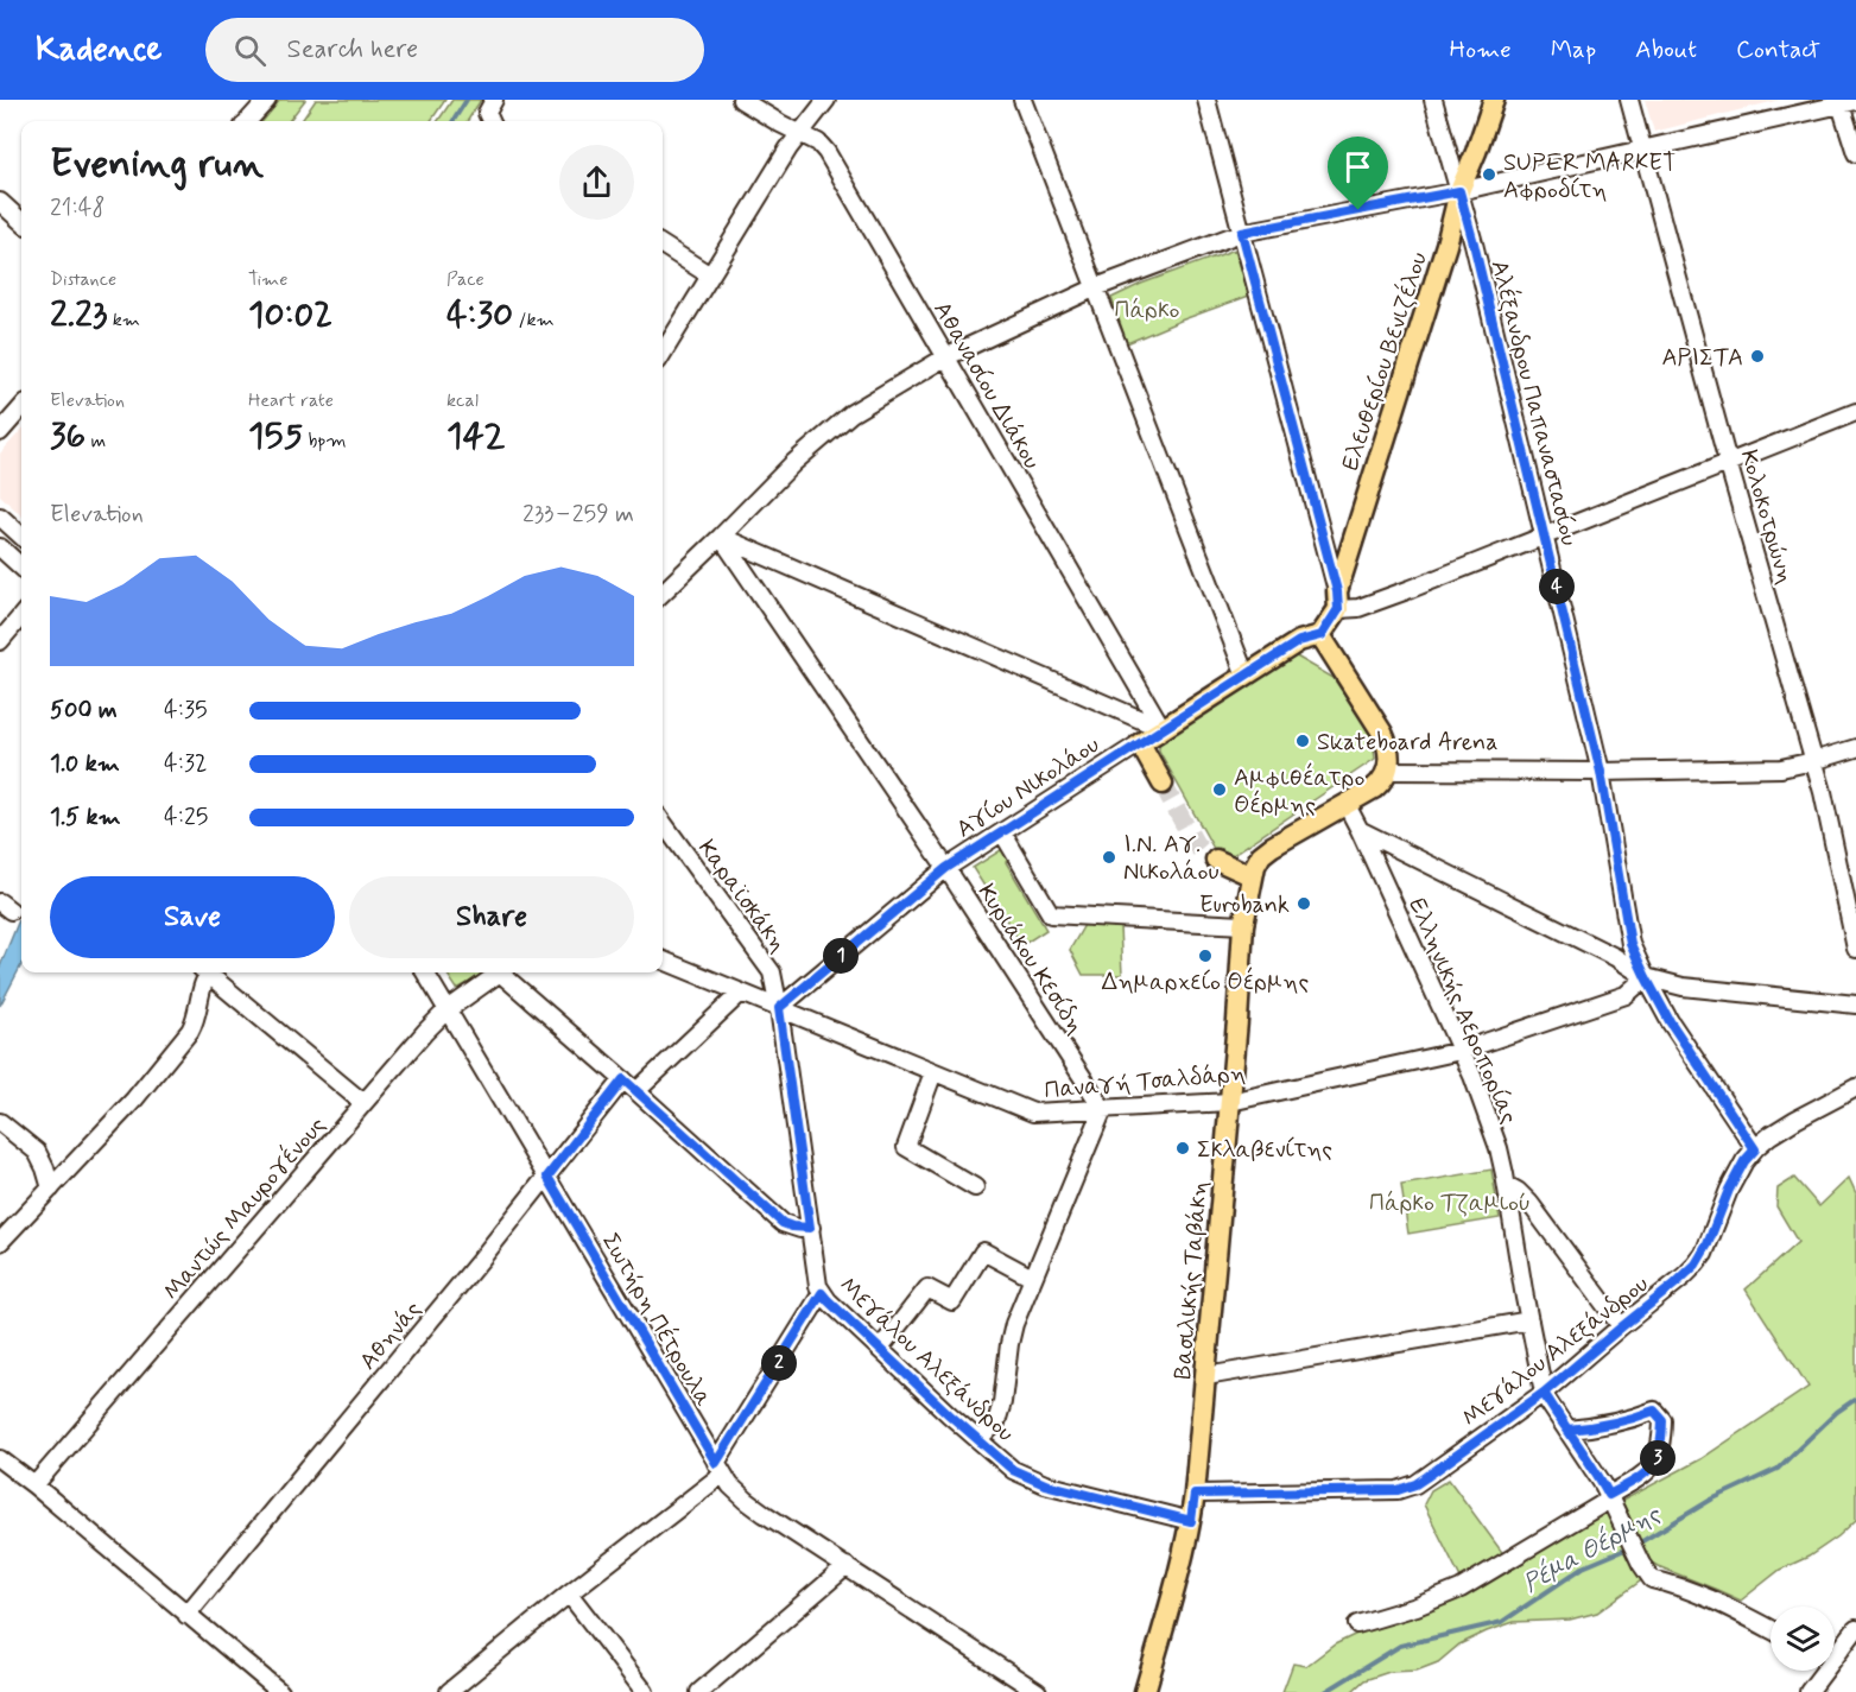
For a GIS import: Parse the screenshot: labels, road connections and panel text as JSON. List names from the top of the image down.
{
  "streets": {
    "main road": ["Ελευθερίου Βενιζέλου", "Αγίου Νικολάου", "Βασιλικής Ταβάκη"],
    "street": [
      "Αθανασίου Διάκου",
      "Αλέξανδρου Παπαναστασίου",
      "Κολοκοτρώνη",
      "Καραϊσκάκη",
      "Κυριάκου Κεσίδη",
      "Ελληνικής Αεροπορίας",
      "Παναγή Τσαλδάρη",
      "Μαντώς Μαυρογένους",
      "Σωτήρη Πέτρουλα",
      "Αθηνάς",
      "Μεγάλου Αλεξάνδρου"
    ]
  },
  "crossings": [
    ["Ελευθερίου Βενιζέλου", "Αλέξανδρου Παπαναστασίου"],
    ["Ελευθερίου Βενιζέλου", "Αγίου Νικολάου"],
    ["Αθανασίου Διάκου", "Αγίου Νικολάου"],
    ["Αλέξανδρου Παπαναστασίου", "Παναγή Τσαλδάρη"],
    ["Αλέξανδρου Παπαναστασίου", "Μεγάλου Αλεξάνδρου"],
    ["Αγίου Νικολάου", "Καραϊσκάκη"],
    ["Αγίου Νικολάου", "Κυριάκου Κεσίδη"],
    ["Αγίου Νικολάου", "Παναγή Τσαλδάρη"],
    ["Αγίου Νικολάου", "Μεγάλου Αλεξάνδρου"],
    ["Καραϊσκάκη", "Παναγή Τσαλδάρη"],
    ["Καραϊσκάκη", "Μεγάλου Αλεξάνδρου"],
    ["Κυριάκου Κεσίδη", "Παναγή Τσαλδάρη"],
    ["Ελληνικής Αεροπορίας", "Παναγή Τσαλδάρη"],
    ["Ελληνικής Αεροπορίας", "Μεγάλου Αλεξάνδρου"],
    ["Παναγή Τσαλδάρη", "Βασιλικής Ταβάκη"],
    ["Παναγή Τσαλδάρη", "Αθηνάς"],
    ["Παναγή Τσαλδάρη", "Μεγάλου Αλεξάνδρου"],
    ["Μαντώς Μαυρογένους", "Σωτήρη Πέτρουλα"],
    ["Βασιλικής Ταβάκη", "Μεγάλου Αλεξάνδρου"],
    ["Σωτήρη Πέτρουλα", "Αθηνάς"]
  ],
  "water": ["Ρέμα Θέρμης"],
  "parks": ["Πάρκο", "Πάρκο Τζαμιού"],
  "places": [
    "SUPER MARKET Αφροδίτη",
    "ΑΡΙΣΤΑ",
    "Skateboard Arena",
    "Αμφιθέατρο Θέρμης",
    "Ι.Ν. Αγ. Νικολάου",
    "Eurobank",
    "Δημαρχείο Θέρμης",
    "Σκλαβενίτης"
  ],
  "page": {
    "header": "Kadence",
    "search": "Search here",
    "nav": [
      "Home",
      "Map",
      "About",
      "Contact"
    ],
    "heading": ["Evening run", "21:48"],
    "stats": [
      ["Distance", "2.23 km"],
      ["Time", "10:02"],
      ["Pace", "4:30 /km"],
      ["Elevation", "36 m"],
      ["Heart rate", "155 bpm"],
      ["kcal", "142"]
    ],
    "chart": ["Elevation", "233–259 m"],
    "pins": [
      "4",
      "1",
      "2",
      "3"
    ],
    "list": [
      {
        "name": "500 m",
        "note": "4:35"
      },
      {
        "name": "1.0 km",
        "note": "4:32"
      },
      {
        "name": "1.5 km",
        "note": "4:25"
      }
    ],
    "buttons": ["Save", "Share"]
  }
}
